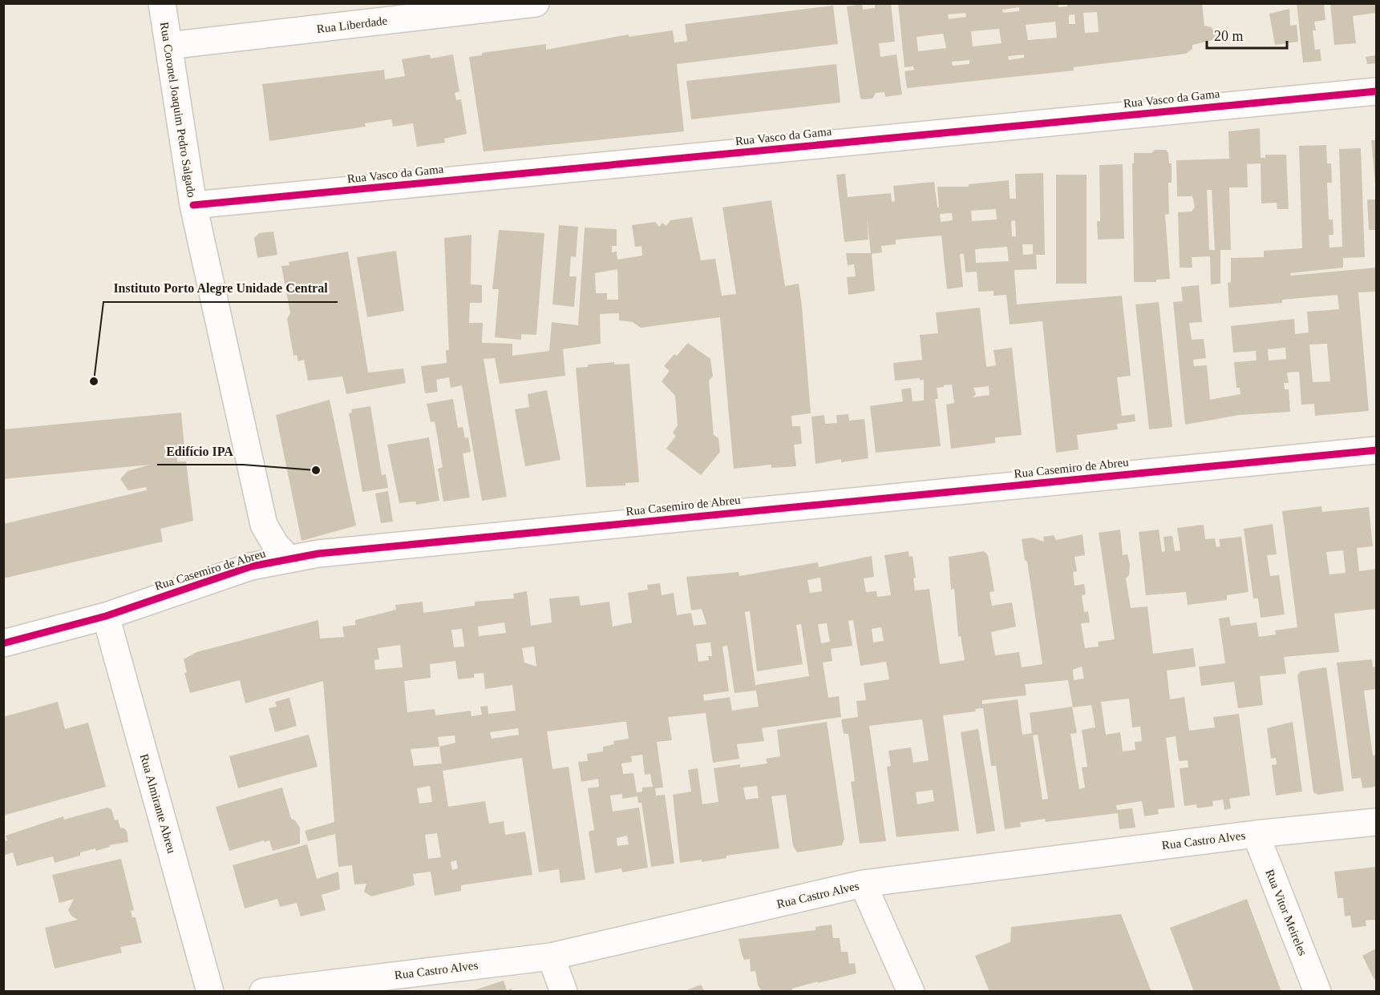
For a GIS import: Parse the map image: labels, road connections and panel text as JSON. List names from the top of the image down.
{
  "streets": {
    "street": [
      "Rua Liberdade",
      "Rua Vasco da Gama",
      "Rua Coronel Joaquim Pedro Salgado",
      "Rua Casemiro de Abreu",
      "Rua Almirante Abreu",
      "Rua Castro Alves",
      "Rua Vitor Meireles"
    ]
  },
  "crossings": [
    ["Rua Liberdade", "Rua Coronel Joaquim Pedro Salgado"],
    ["Rua Vasco da Gama", "Rua Coronel Joaquim Pedro Salgado"],
    ["Rua Coronel Joaquim Pedro Salgado", "Rua Casemiro de Abreu"],
    ["Rua Casemiro de Abreu", "Rua Almirante Abreu"],
    ["Rua Castro Alves", "Rua Vitor Meireles"]
  ],
  "places": ["Instituto Porto Alegre Unidade Central", "Edifício IPA"],
  "scale_bar": "20 m"
}
